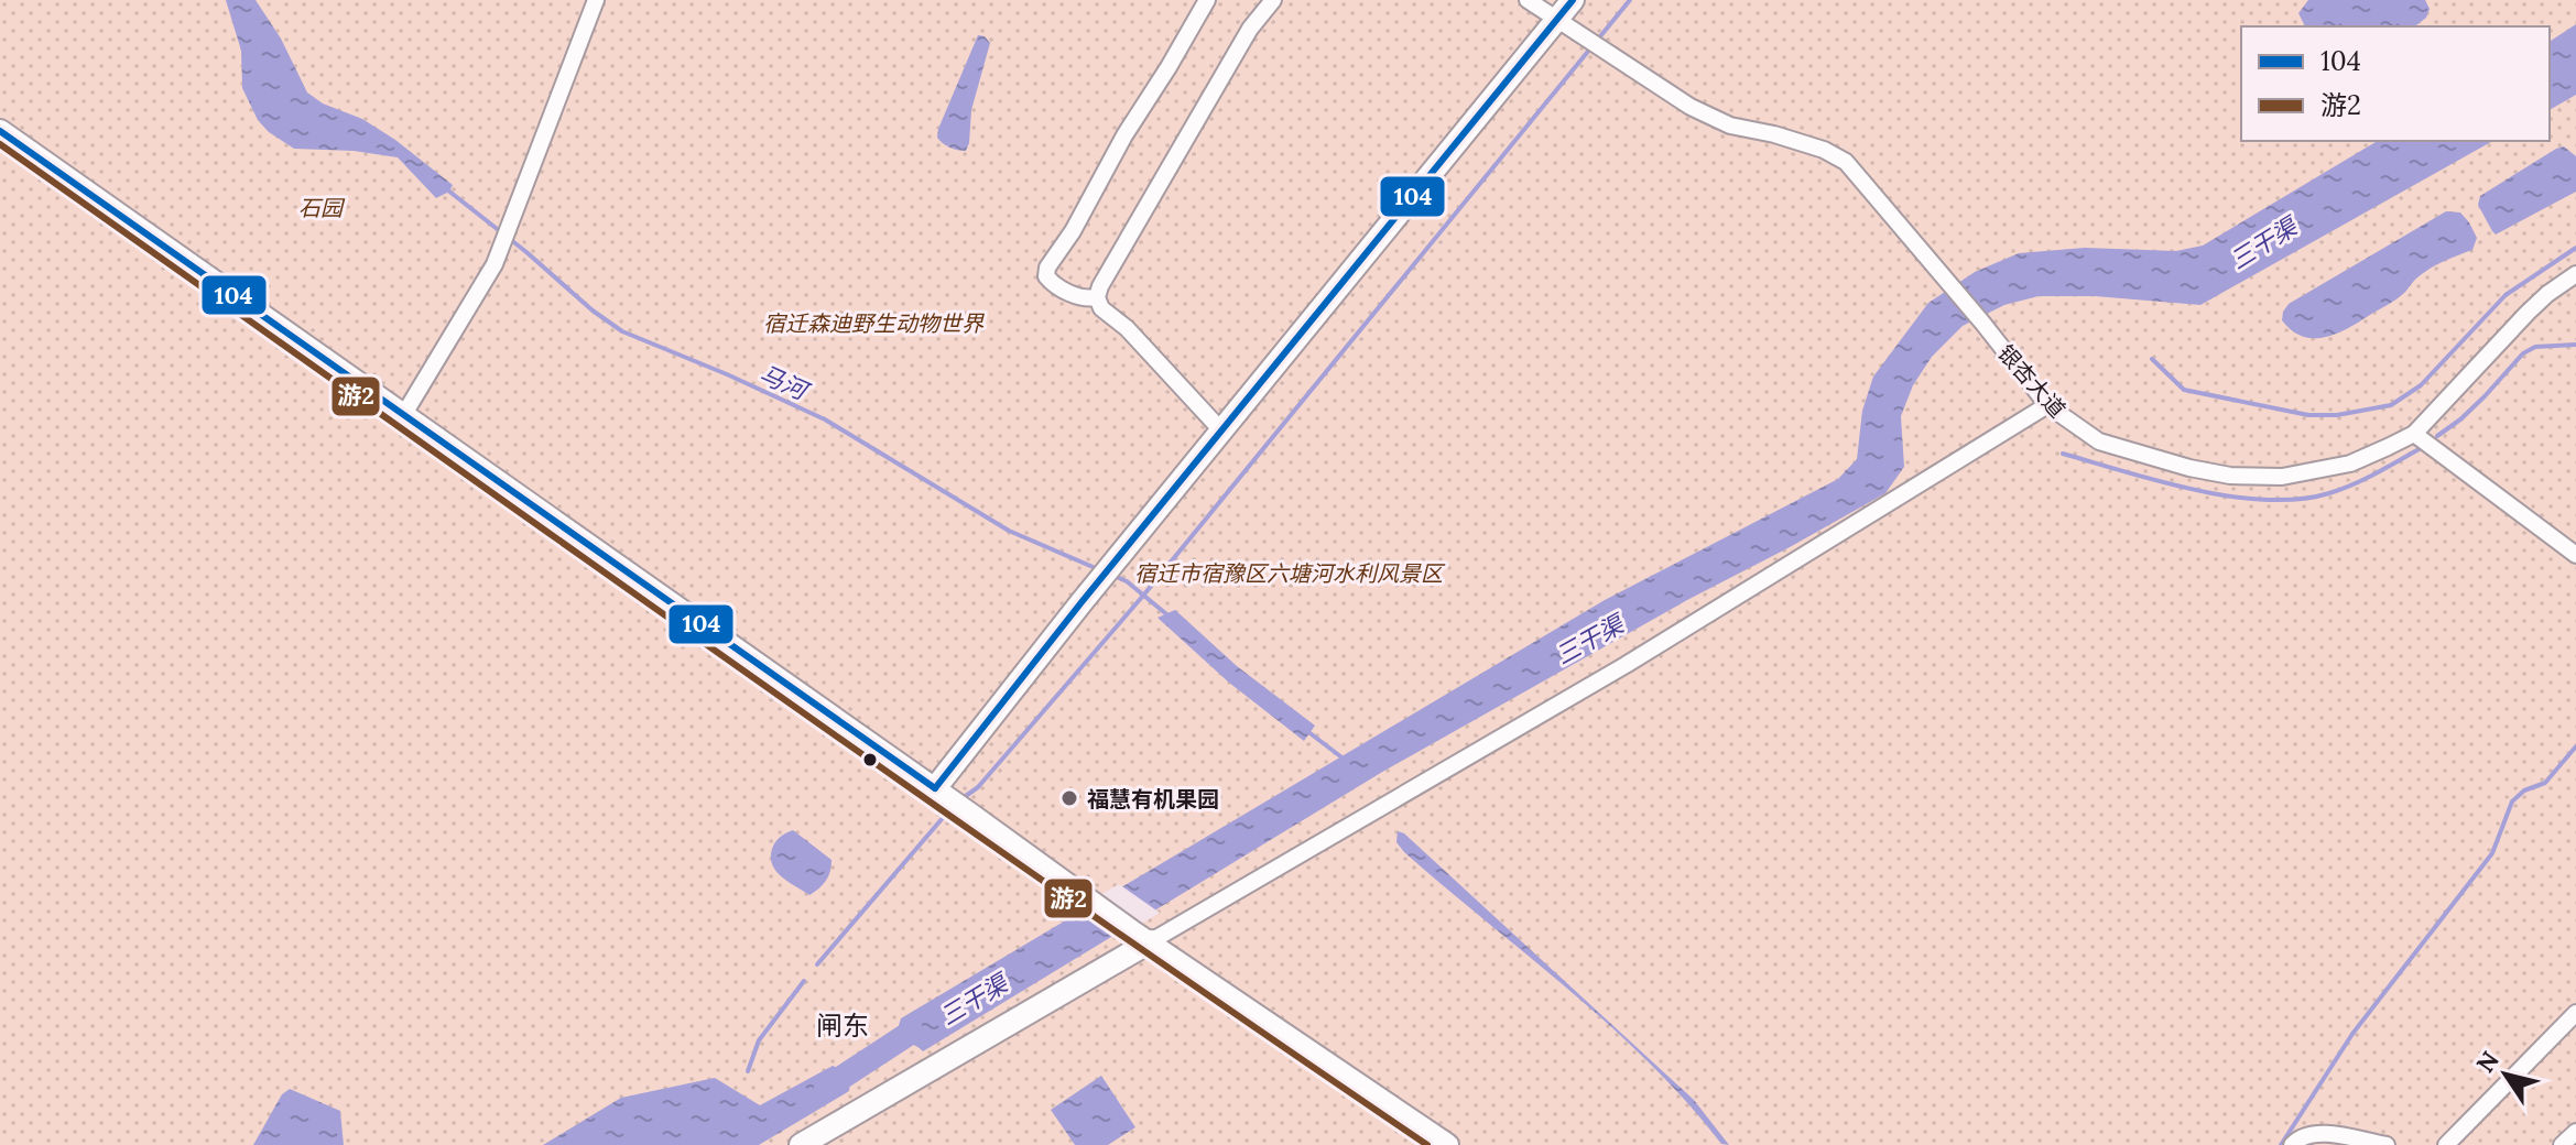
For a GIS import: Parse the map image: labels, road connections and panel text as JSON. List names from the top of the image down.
{
  "streets": {
    "street": ["银杏大道"]
  },
  "districts": ["闸东"],
  "water": ["三干渠", "马河"],
  "parks": ["石园", "宿迁森迪野生动物世界", "宿迁市宿豫区六塘河水利风景区"],
  "places": ["福慧有机果园"],
  "lines": ["transit line 104", "transit line 游2"],
  "legend": ["104", "游2"],
  "north": "top left"
}
